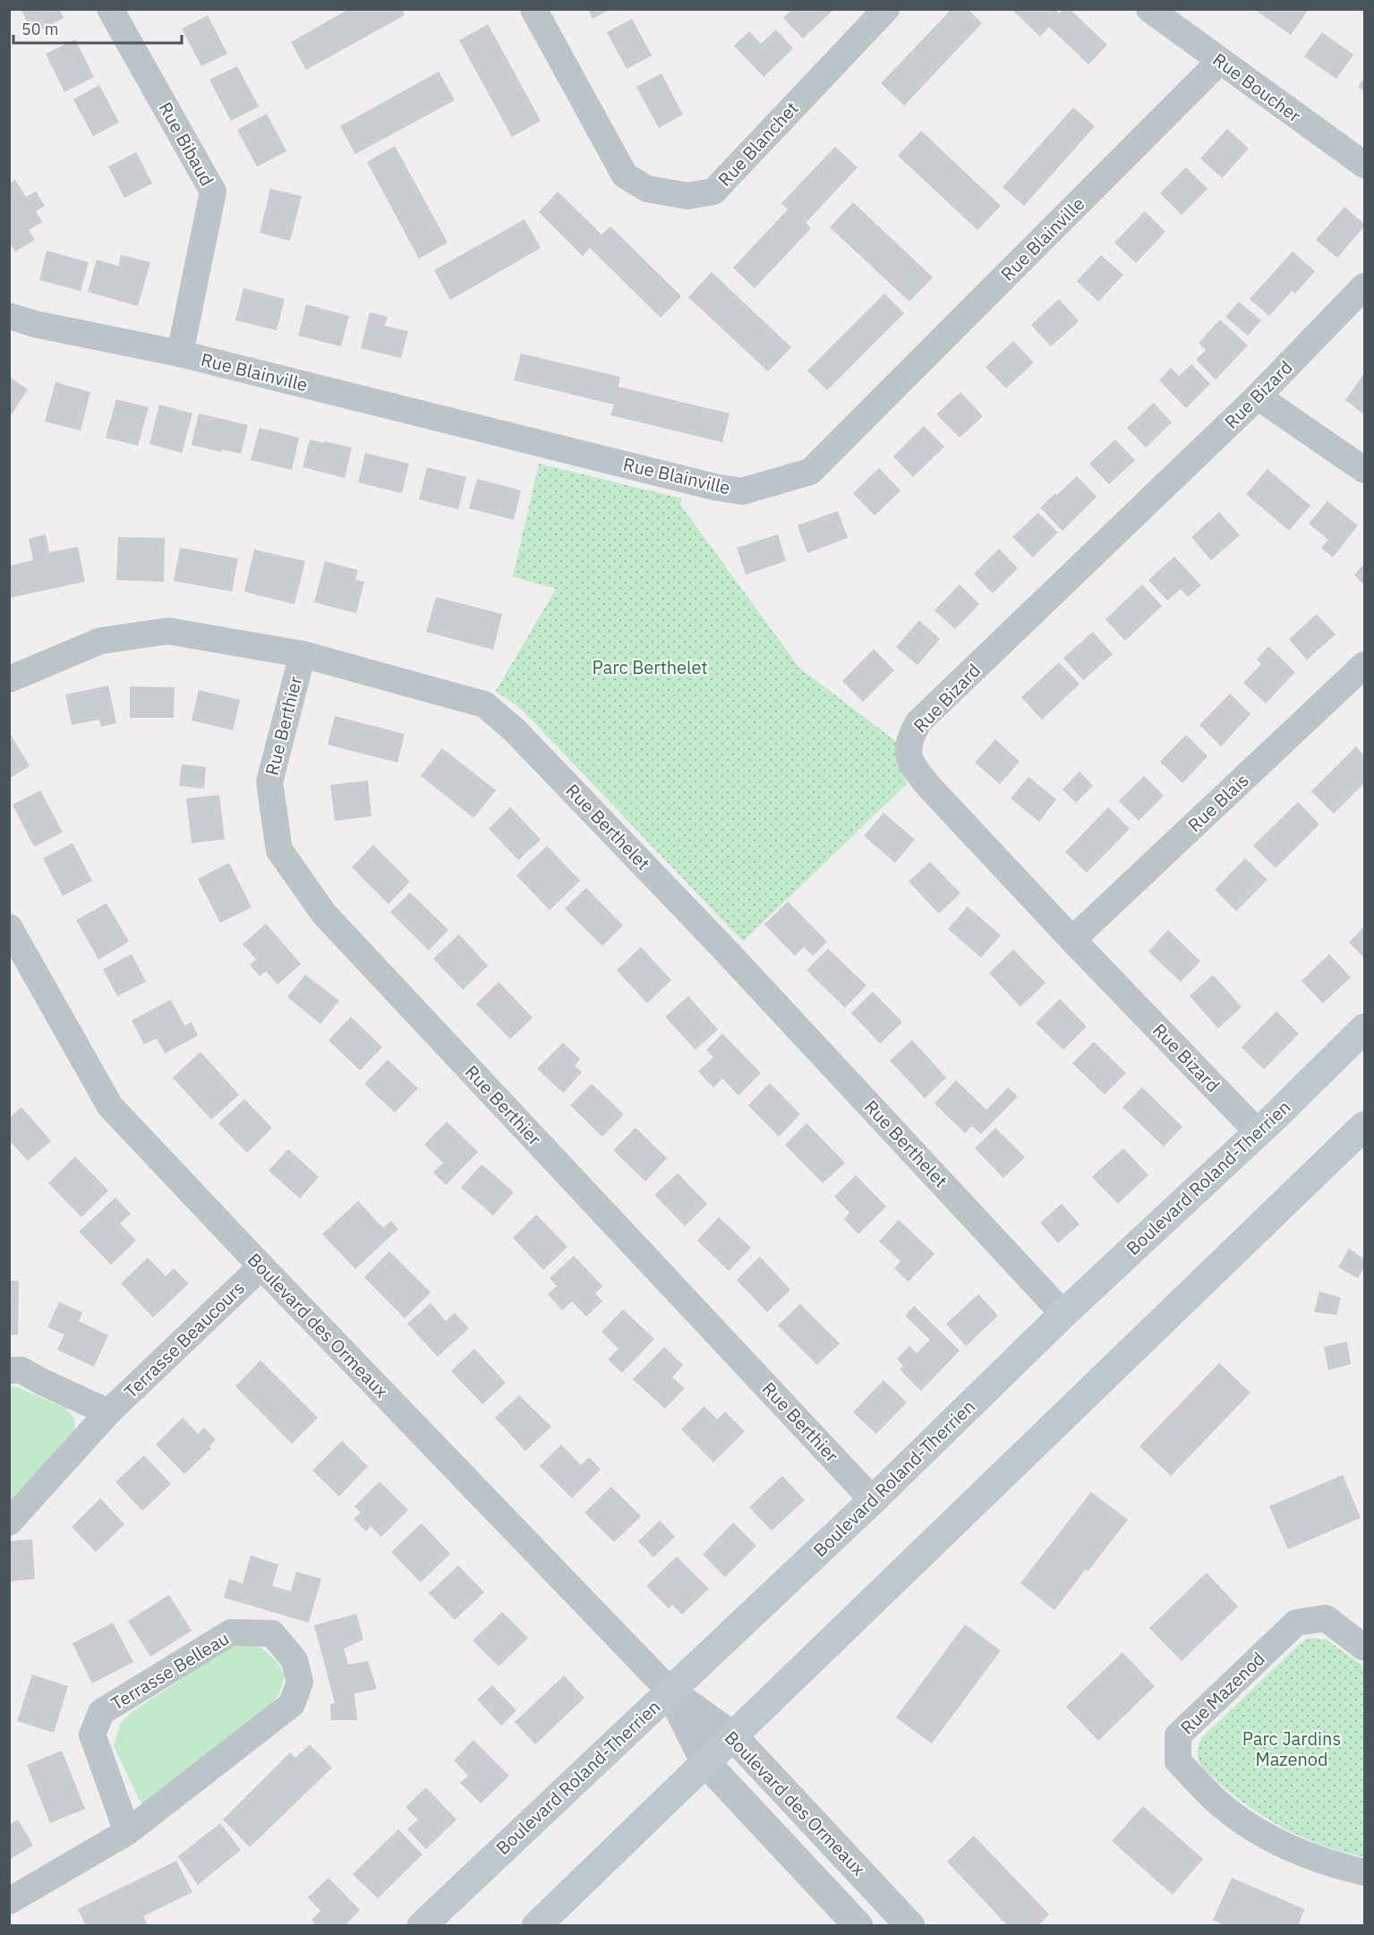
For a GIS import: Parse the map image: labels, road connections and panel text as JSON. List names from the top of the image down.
{
  "streets": {
    "main road": ["Boulevard Roland-Therrien"],
    "street": [
      "Rue Boucher",
      "Rue Bibaud",
      "Rue Blanchet",
      "Rue Blainville",
      "Rue Bizard",
      "Rue Berthier",
      "Rue Blais",
      "Rue Berthelet",
      "Boulevard des Ormeaux",
      "Terrasse Beaucours",
      "Terrasse Belleau",
      "Rue Mazenod"
    ]
  },
  "crossings": [
    ["Rue Boucher", "Rue Blainville"],
    ["Rue Bibaud", "Rue Blainville"],
    ["Rue Bizard", "Rue Blais"],
    ["Rue Bizard", "Boulevard Roland-Therrien"],
    ["Rue Berthier", "Rue Berthelet"],
    ["Rue Berthier", "Boulevard Roland-Therrien"],
    ["Rue Berthelet", "Boulevard Roland-Therrien"],
    ["Boulevard Roland-Therrien", "Boulevard des Ormeaux"],
    ["Boulevard des Ormeaux", "Terrasse Beaucours"]
  ],
  "parks": ["Parc Berthelet", "Parc Jardins Mazenod"],
  "scale_bar": "50 m"
}
